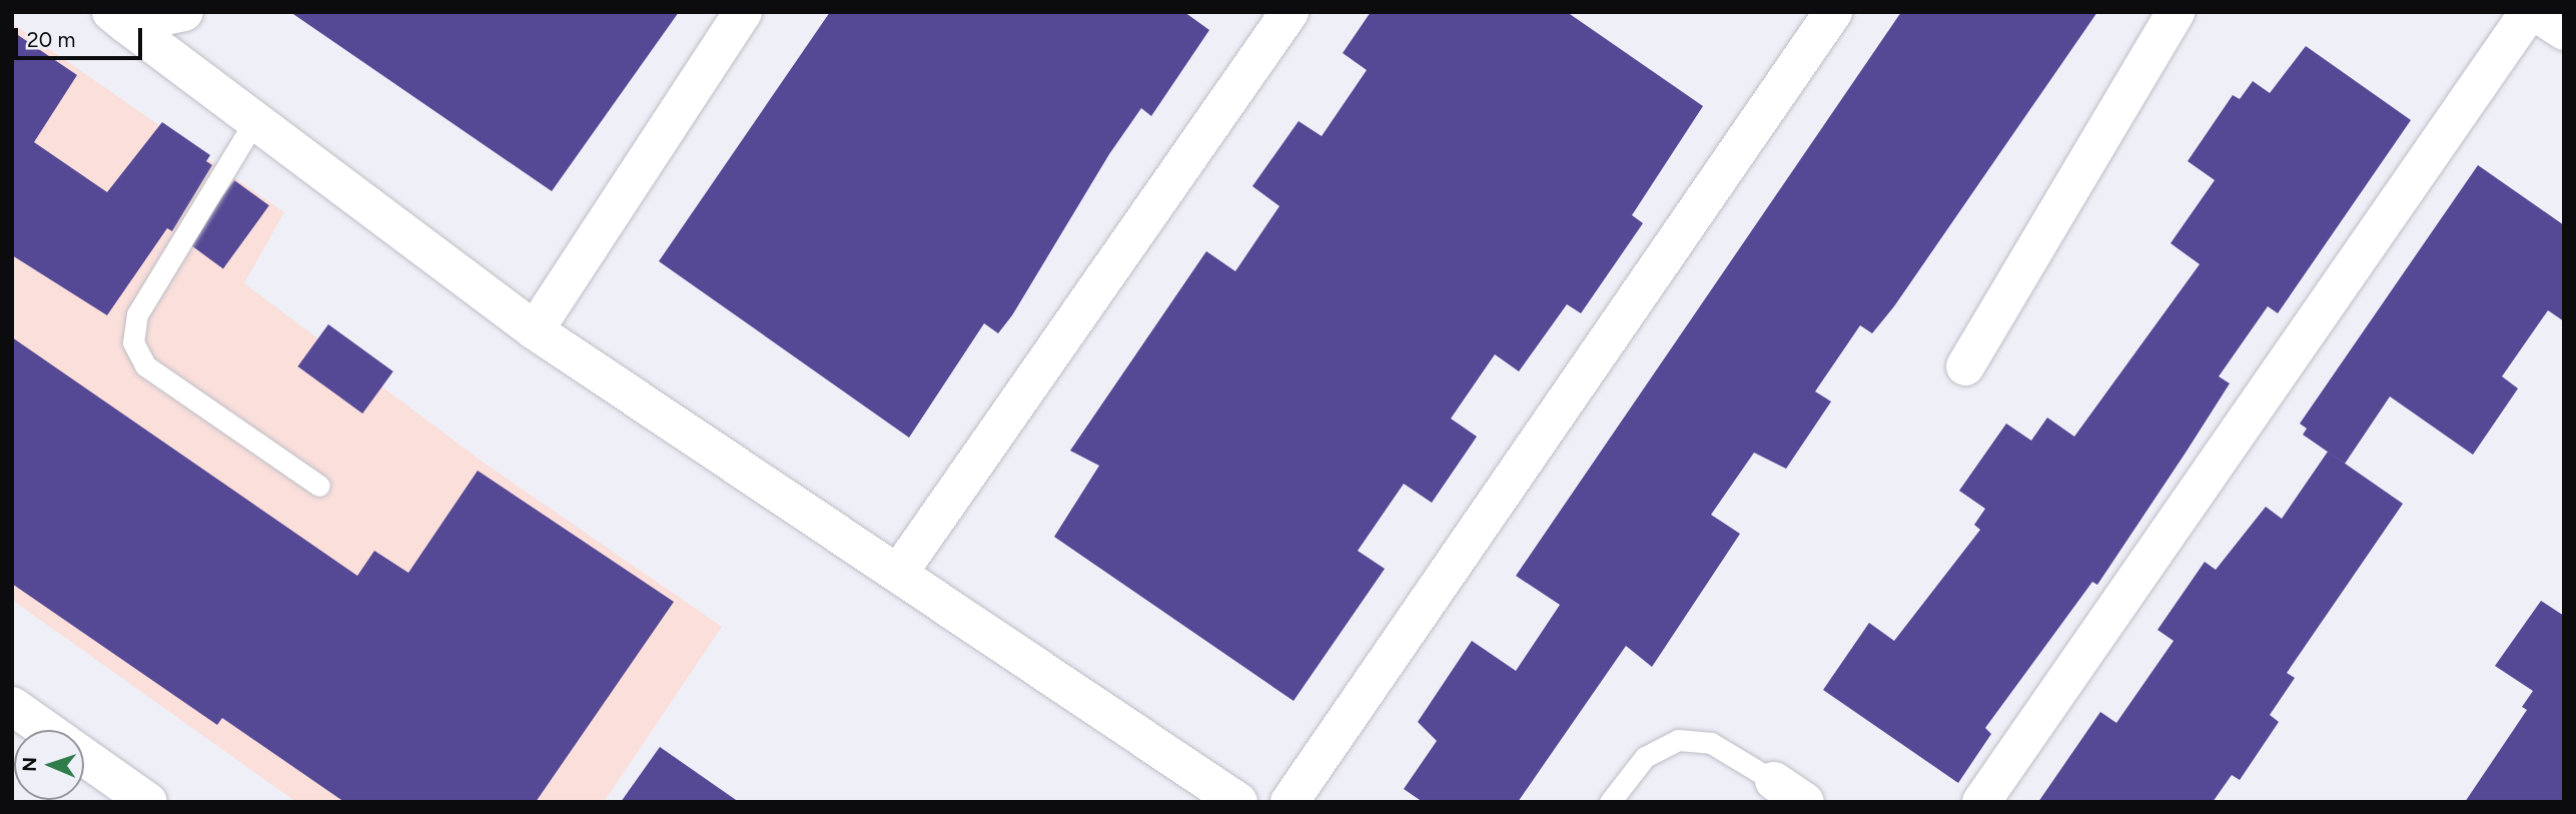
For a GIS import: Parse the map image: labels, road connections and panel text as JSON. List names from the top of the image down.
{
  "scale_bar": "20 m",
  "north": "left"
}
